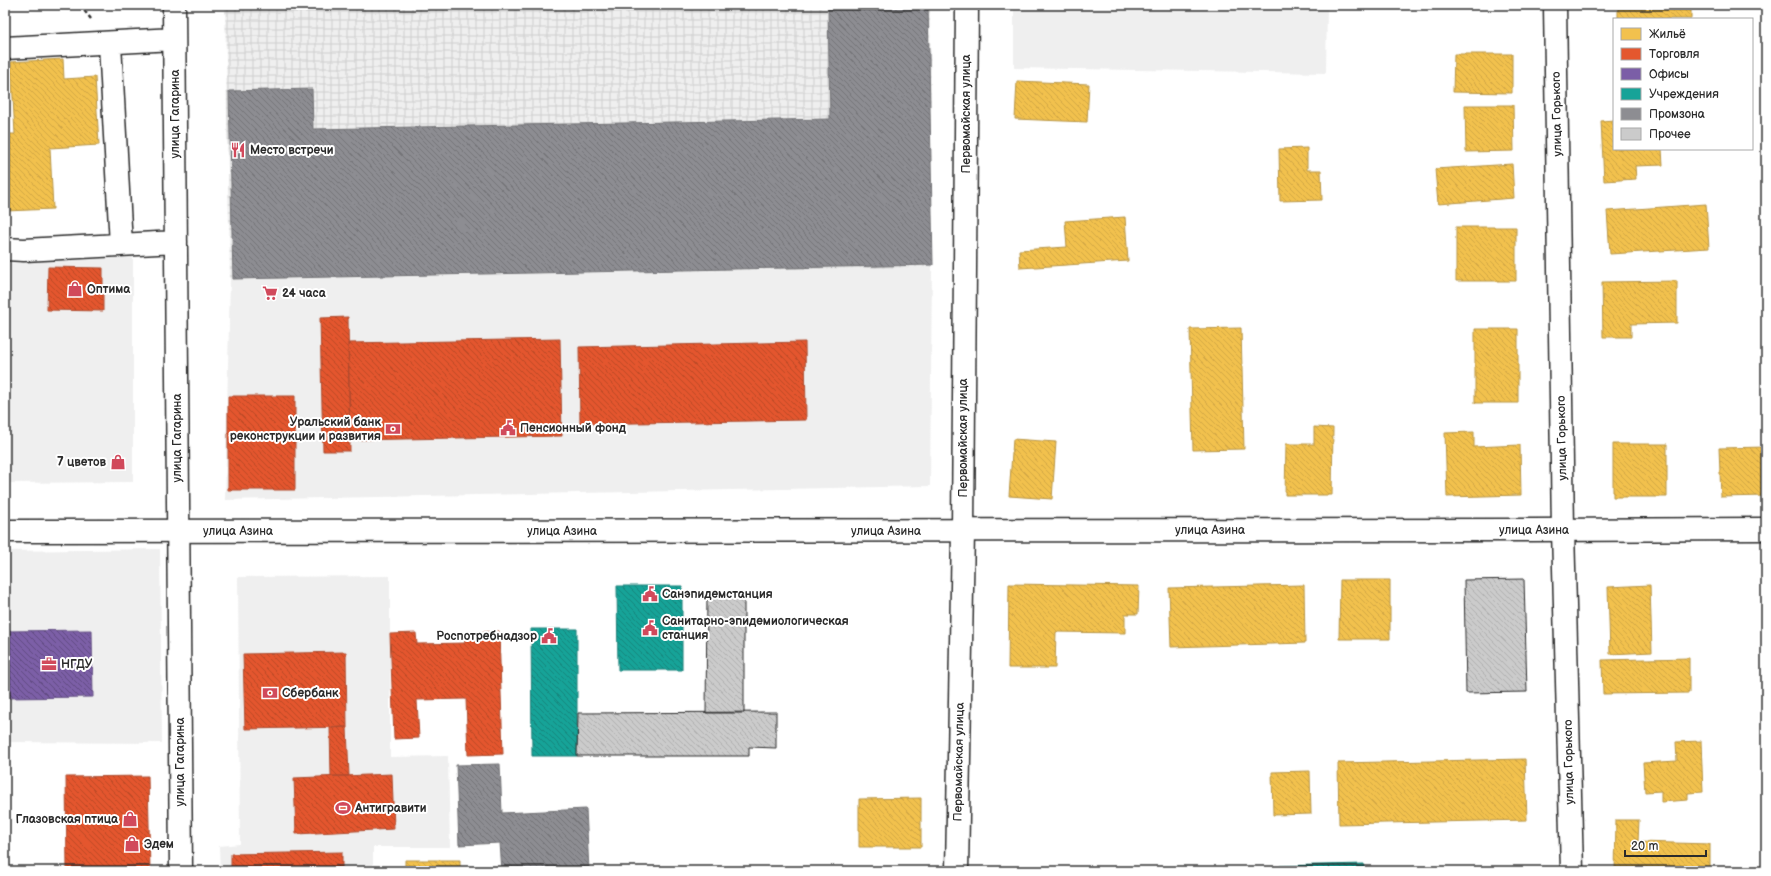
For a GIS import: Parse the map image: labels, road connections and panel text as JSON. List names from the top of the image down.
{
  "streets": {
    "street": [
      "улица Гагарина",
      "Первомайская улица",
      "улица Горького",
      "улица Азина"
    ]
  },
  "crossings": [
    ["улица Гагарина", "улица Азина"],
    ["Первомайская улица", "улица Азина"],
    ["улица Горького", "улица Азина"]
  ],
  "places": {
    "restaurant": ["Место встречи"],
    "shop": [
      "Оптима",
      "7 цветов",
      "Глазовская птица",
      "Эдем"
    ],
    "supermarket": ["24 часа"],
    "public building": [
      "Пенсионный фонд",
      "Санэпидемстанция",
      "Санитарно-эпидемиологическая станция",
      "Роспотребнадзор"
    ],
    "bank": ["Уральский банк реконструкции и развития", "Сбербанк"],
    "office": ["НГДУ"],
    "sports": ["Антигравити"]
  },
  "legend": [
    "Жильё",
    "Торговля",
    "Офисы",
    "Учреждения",
    "Промзона",
    "Прочее"
  ],
  "scale_bar": "20 m"
}
